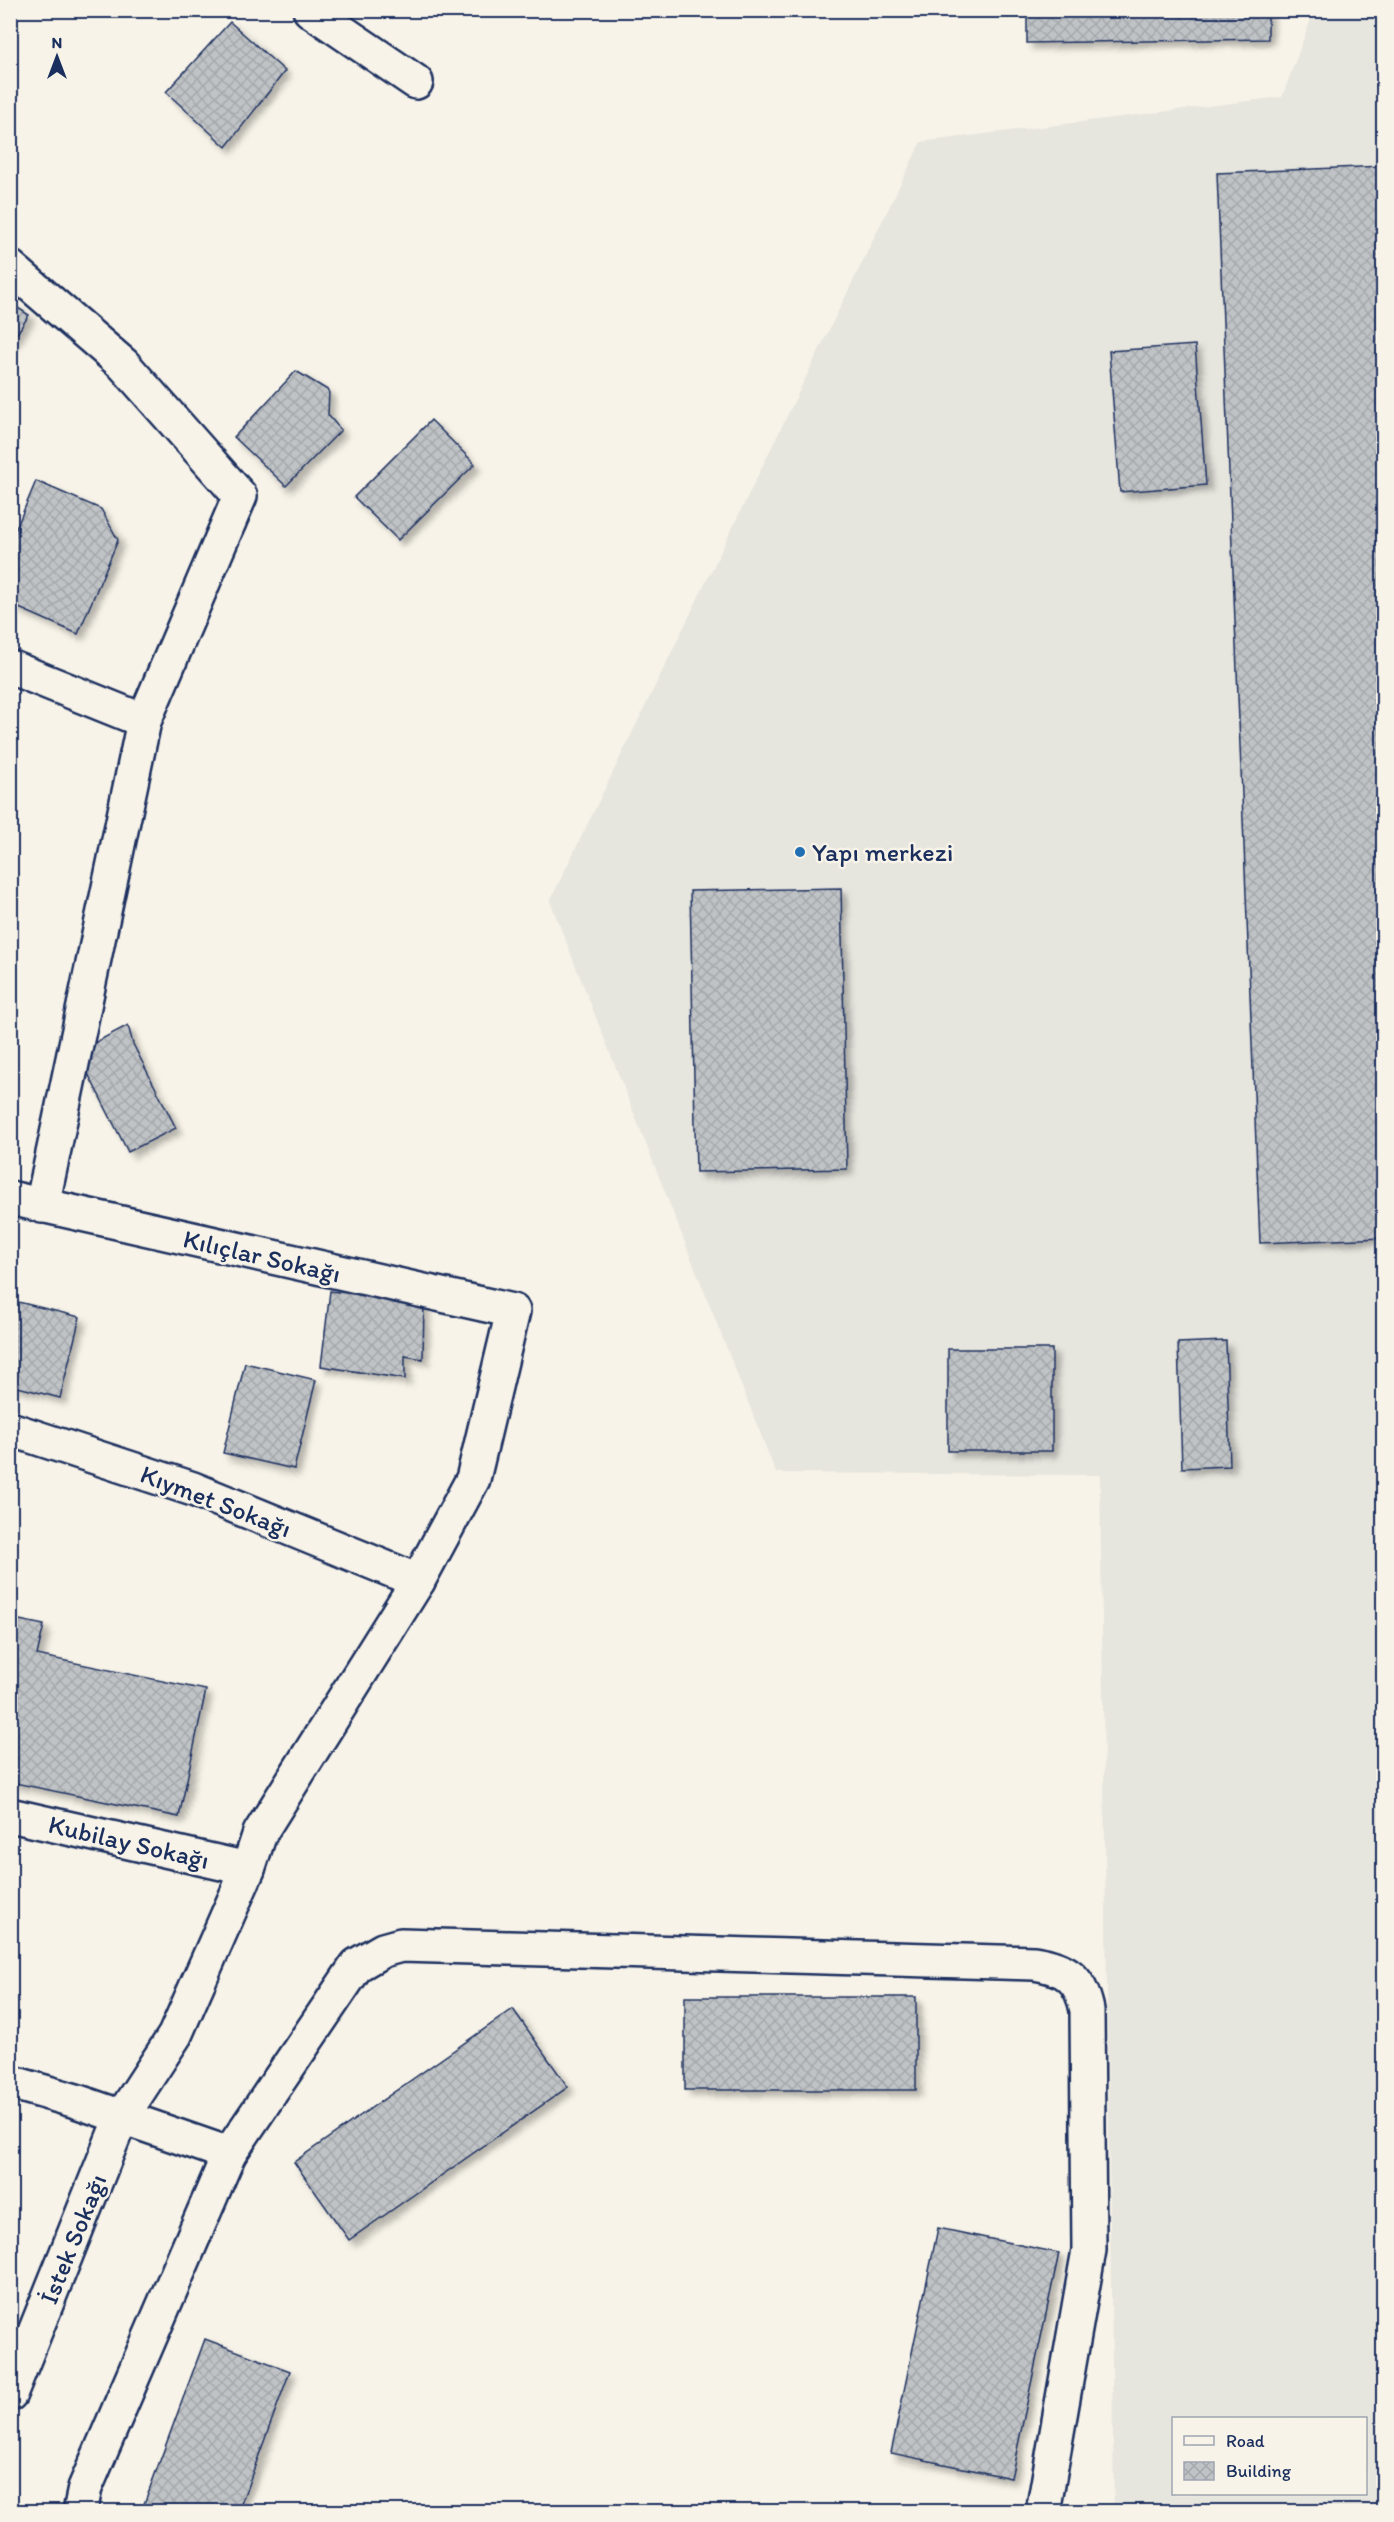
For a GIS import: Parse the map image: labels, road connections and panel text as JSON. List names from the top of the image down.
{
  "streets": {
    "street": [
      "Kılıçlar Sokağı",
      "Kıymet Sokağı",
      "Kubilay Sokağı",
      "İstek Sokağı"
    ]
  },
  "crossings": [
    ["Kılıçlar Sokağı", "İstek Sokağı"],
    ["Kıymet Sokağı", "İstek Sokağı"],
    ["Kubilay Sokağı", "İstek Sokağı"]
  ],
  "places": ["Yapı merkezi"],
  "legend": ["Road", "Building"],
  "north": "top"
}
